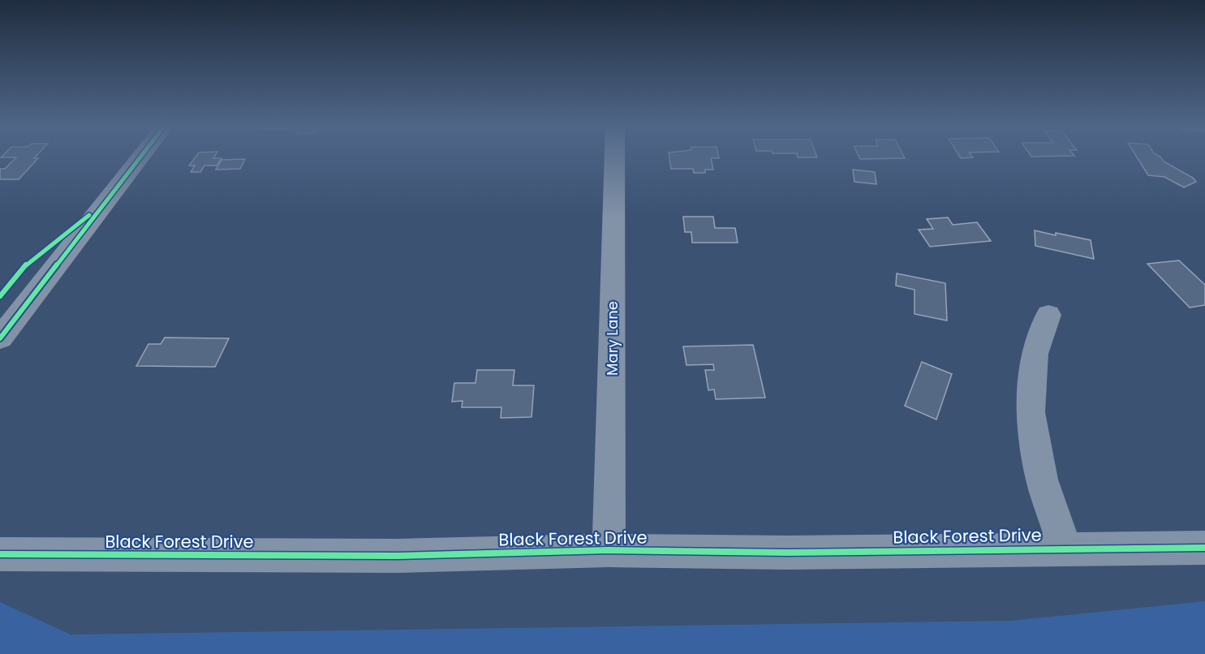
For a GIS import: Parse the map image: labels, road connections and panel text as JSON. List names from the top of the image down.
{
  "streets": {
    "street": ["Mary Lane", "Black Forest Drive"]
  },
  "crossings": [
    ["Mary Lane", "Black Forest Drive"]
  ]
}
